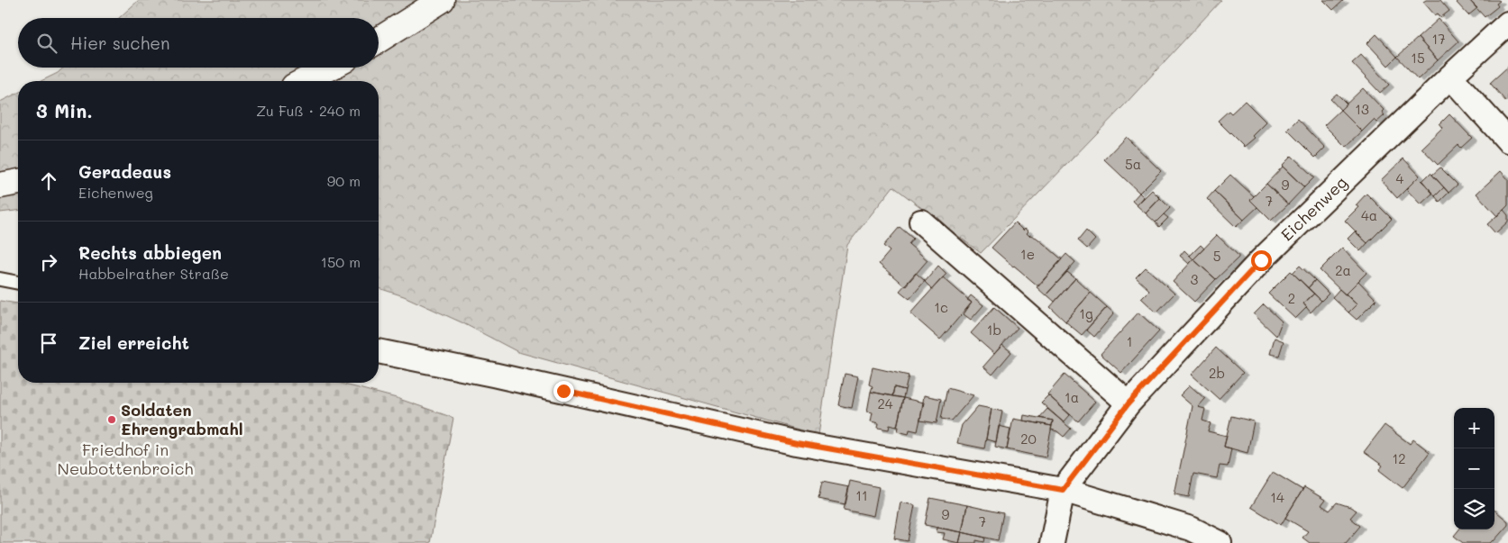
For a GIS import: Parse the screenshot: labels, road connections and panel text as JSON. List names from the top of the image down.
{
  "streets": {
    "street": ["Eichenweg"]
  },
  "parks": ["Friedhof in Neubottenbroich"],
  "places": ["Soldaten Ehrengrabmahl"],
  "house_numbers": [
    "17",
    "15",
    "13",
    "5a",
    "4",
    "9",
    "7",
    "4a",
    "1e",
    "5",
    "2a",
    "3",
    "2",
    "1c",
    "1g",
    "1b",
    "1",
    "2b",
    "1a",
    "24",
    "20",
    "12",
    "11",
    "14",
    "9",
    "7"
  ],
  "page": {
    "search": "Hier suchen",
    "heading": ["3 Min.", "Zu Fuß · 240 m"],
    "list": [
      ["Geradeaus", "Eichenweg", "90 m"],
      ["Rechts abbiegen", "Habbelrather Straße", "150 m"],
      "Ziel erreicht"
    ],
    "map_buttons": ["+", "−"]
  }
}
